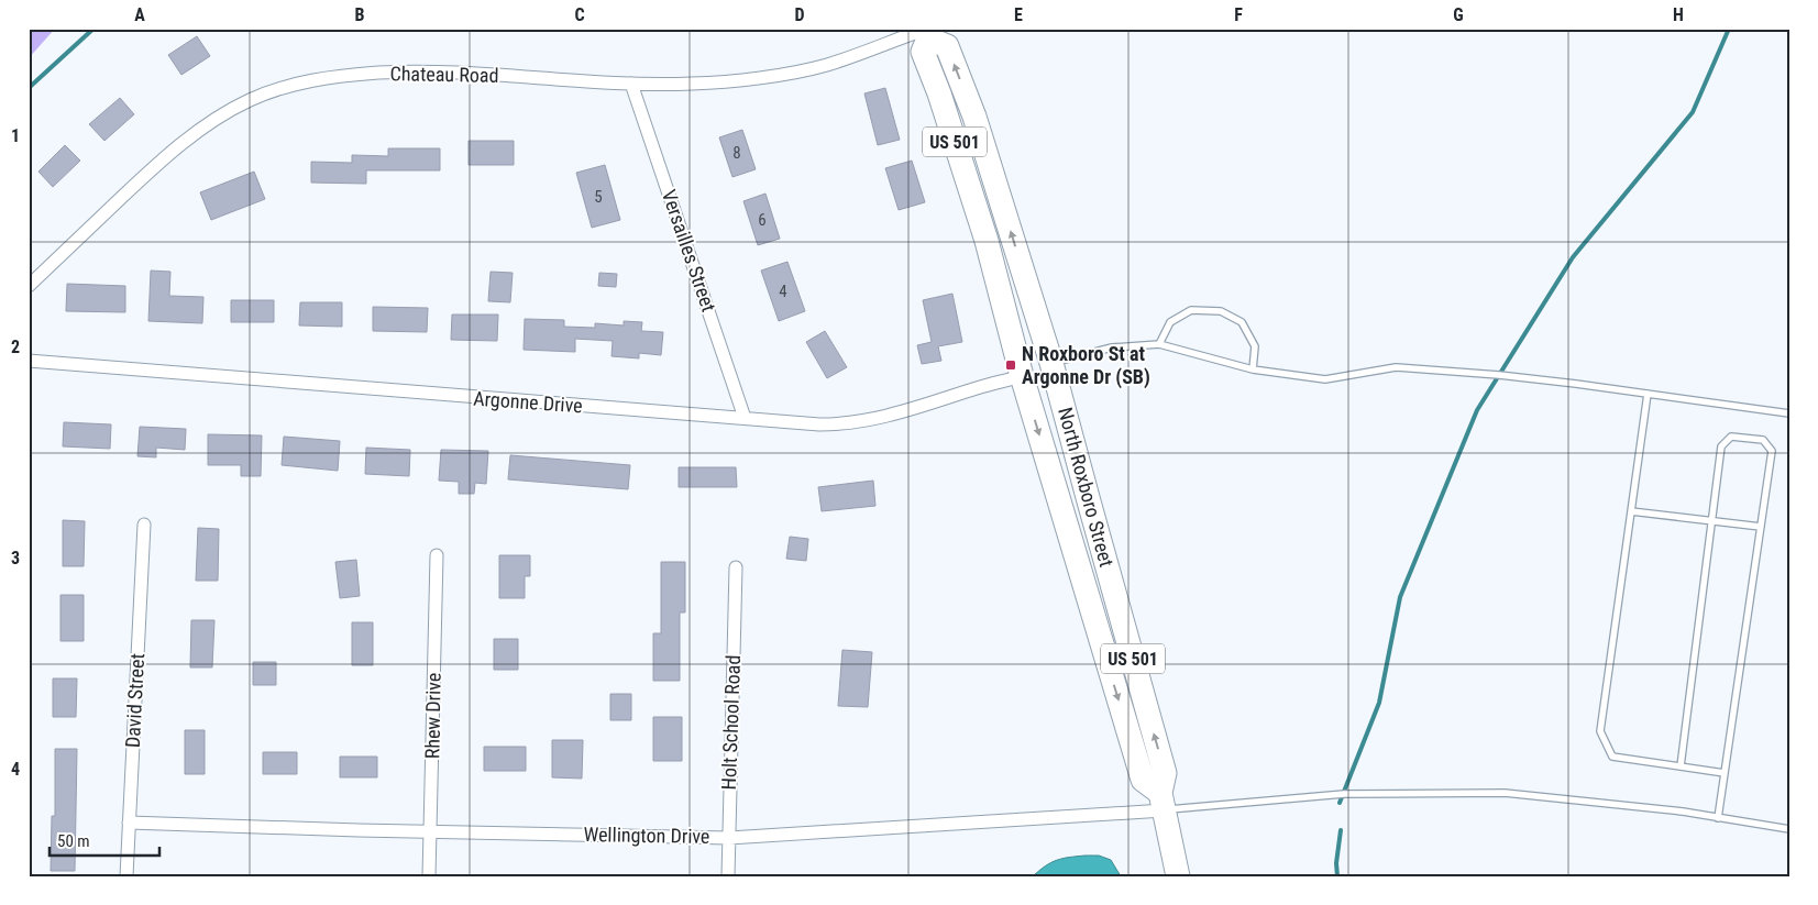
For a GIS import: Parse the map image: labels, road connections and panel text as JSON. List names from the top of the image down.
{
  "streets": {
    "highway": ["US 501", "North Roxboro Street"],
    "street": [
      "Chateau Road",
      "Versailles Street",
      "Argonne Drive",
      "David Street",
      "Rhew Drive",
      "Holt School Road",
      "Wellington Drive"
    ]
  },
  "crossings": [
    ["Chateau Road", "Versailles Street"],
    ["Chateau Road", "North Roxboro Street"],
    ["Versailles Street", "Argonne Drive"],
    ["Argonne Drive", "North Roxboro Street"],
    ["North Roxboro Street", "Wellington Drive"],
    ["David Street", "Wellington Drive"],
    ["Rhew Drive", "Wellington Drive"],
    ["Holt School Road", "Wellington Drive"]
  ],
  "places": {
    "transit": ["N Roxboro St at Argonne Dr (SB)"]
  },
  "house_numbers": [
    "8",
    "5",
    "6",
    "4"
  ],
  "scale_bar": "50 m",
  "grid": {
    "columns": [
      "A",
      "B",
      "C",
      "D",
      "E",
      "F",
      "G",
      "H"
    ],
    "rows": [
      "1",
      "2",
      "3",
      "4"
    ]
  }
}
